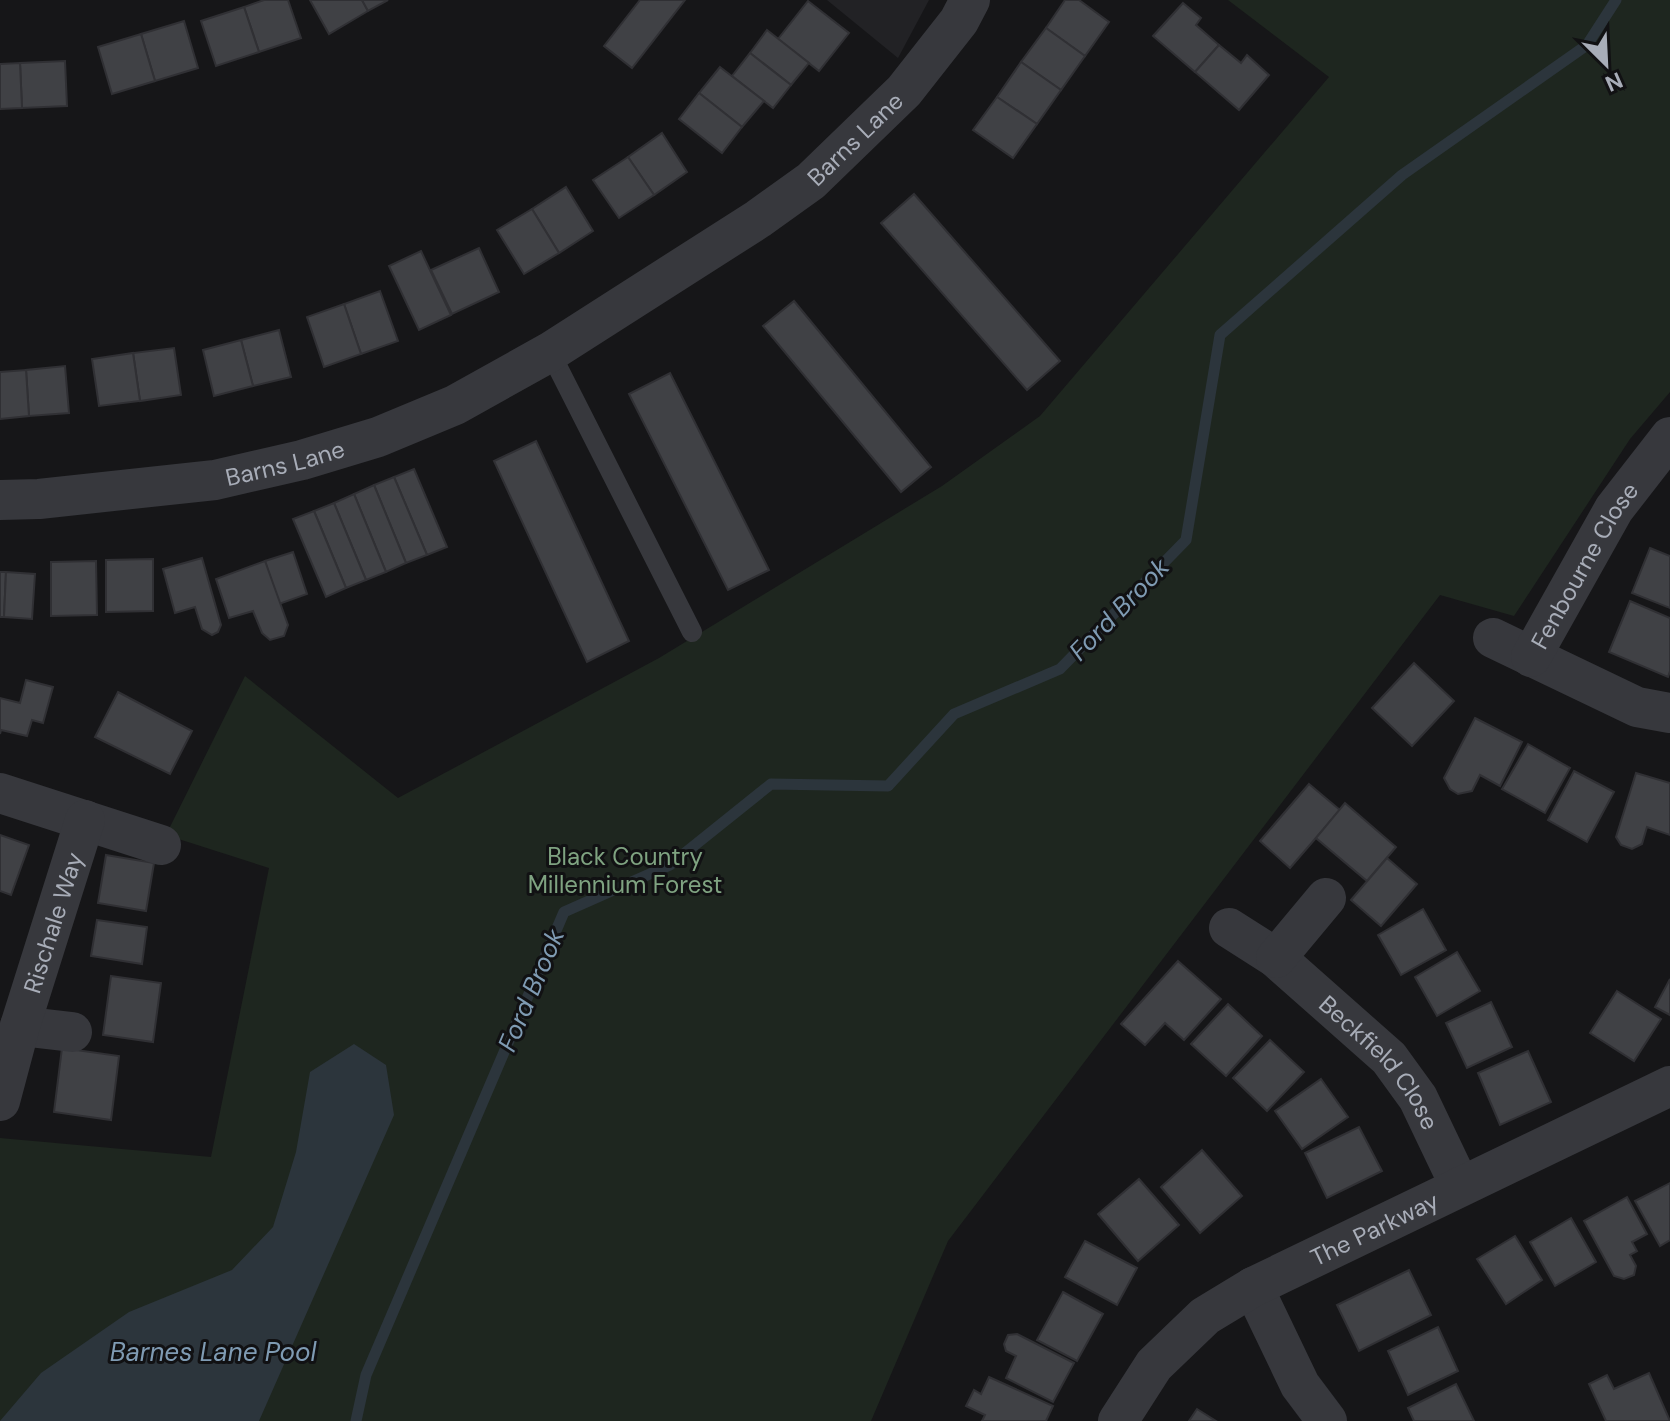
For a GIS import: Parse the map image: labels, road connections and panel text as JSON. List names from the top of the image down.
{
  "streets": {
    "street": [
      "Barns Lane",
      "Fenbourne Close",
      "Rischale Way",
      "Beckfield Close",
      "The Parkway"
    ]
  },
  "crossings": [
    ["Beckfield Close", "The Parkway"]
  ],
  "water": ["Ford Brook", "Barnes Lane Pool"],
  "parks": ["Black Country Millennium Forest"],
  "north": "bottom right"
}
